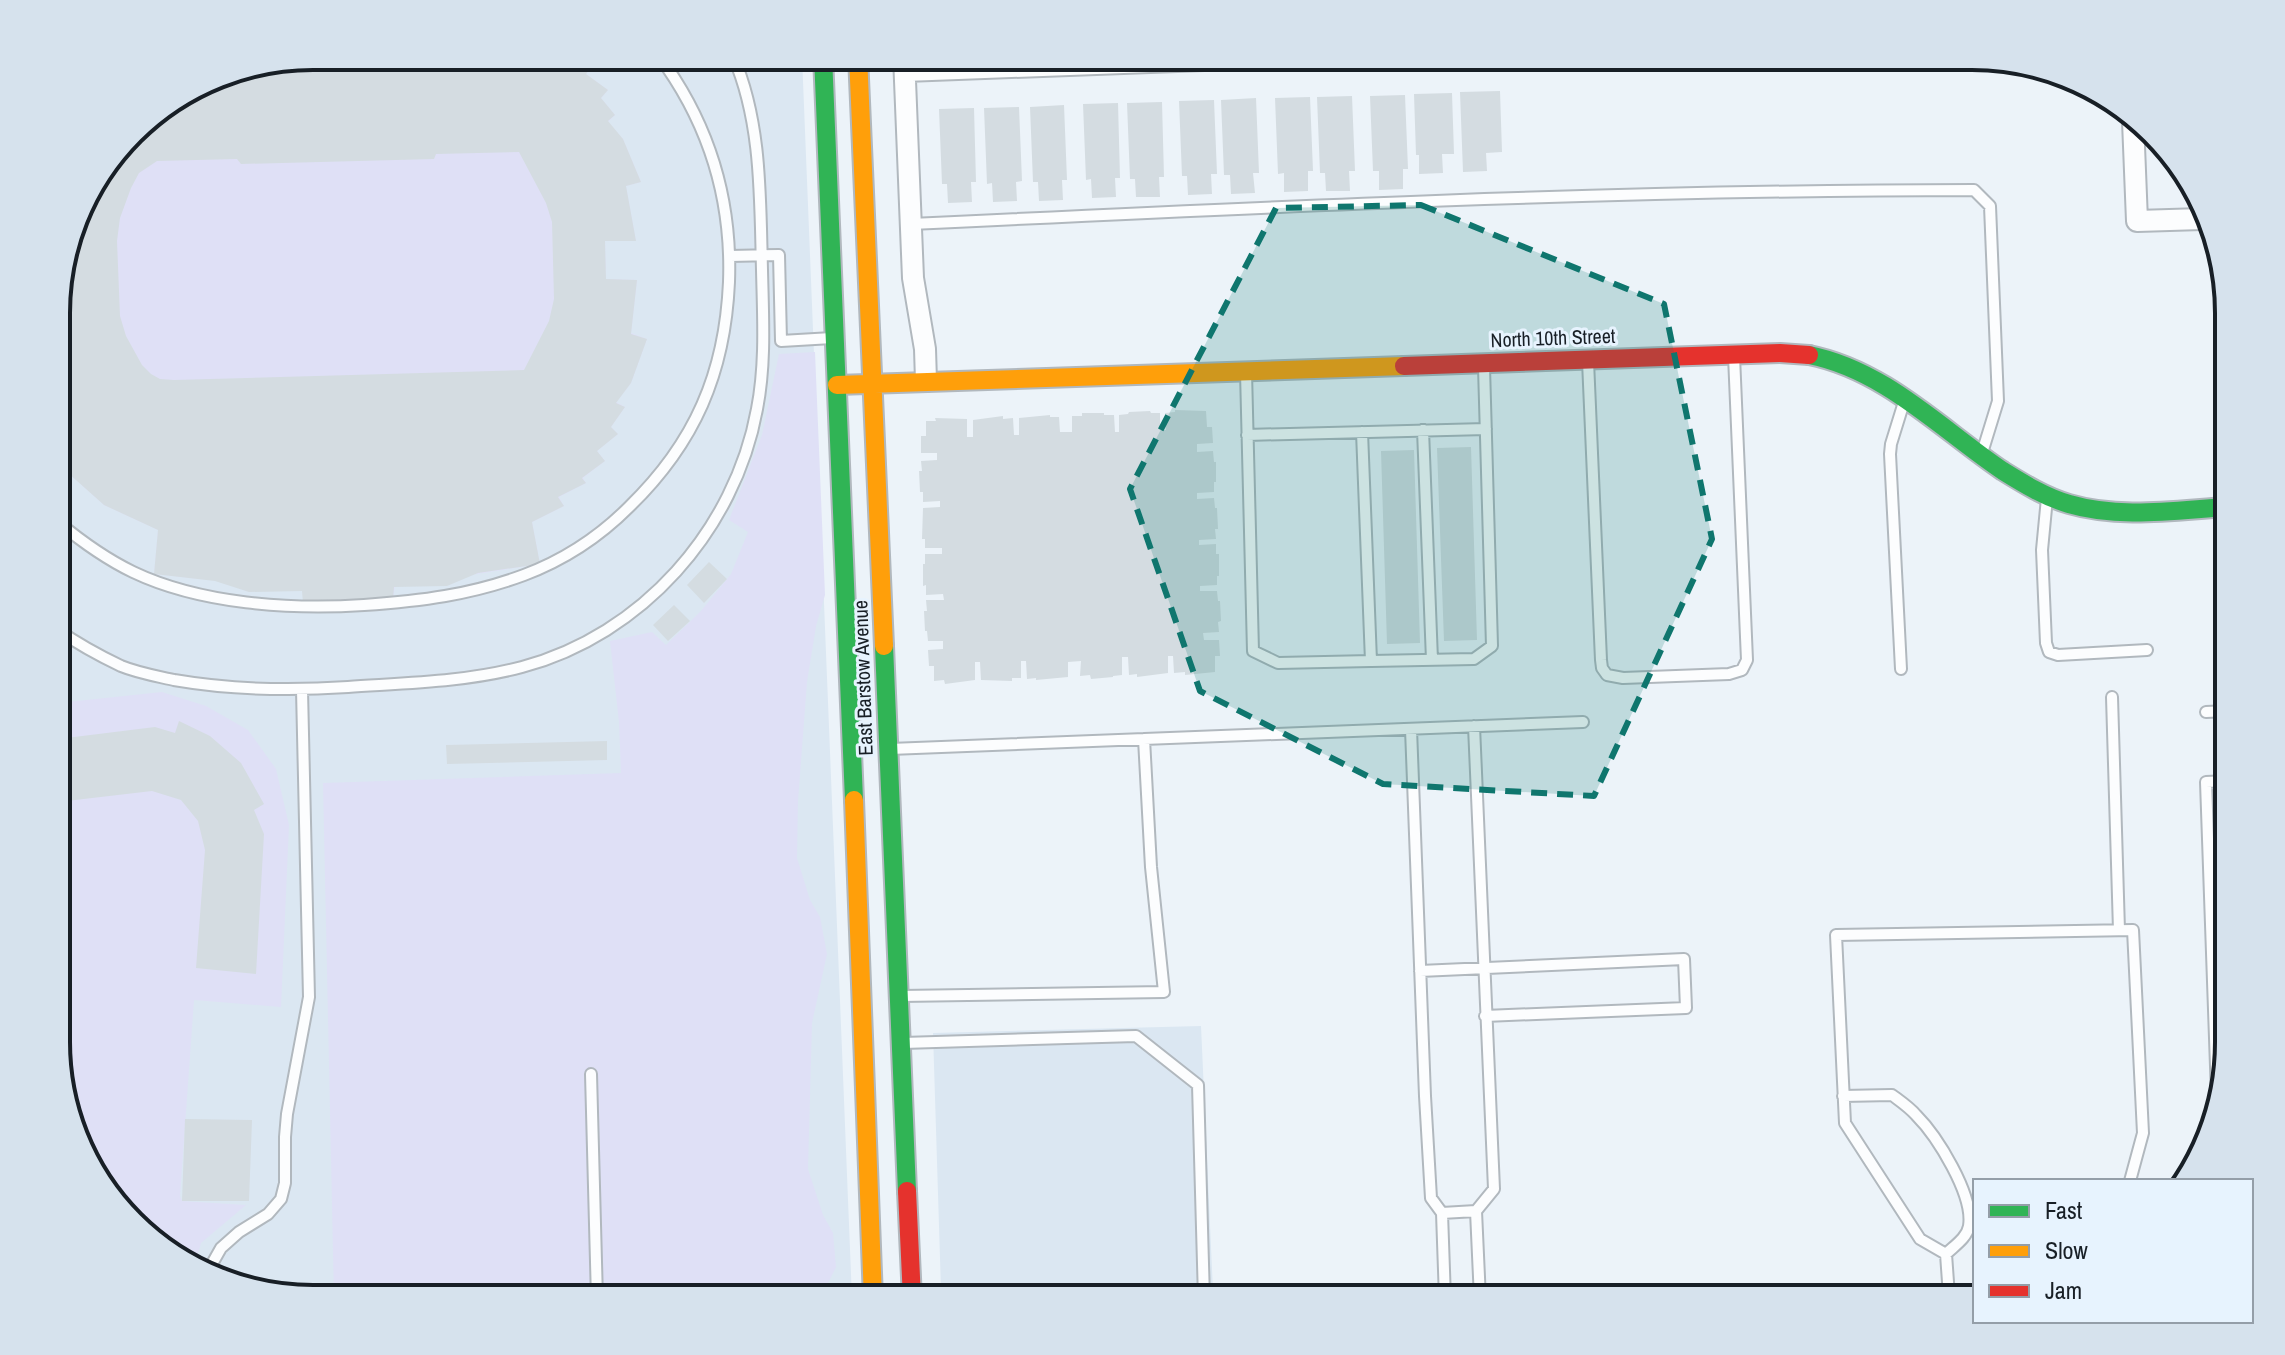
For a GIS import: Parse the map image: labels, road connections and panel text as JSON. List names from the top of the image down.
{
  "streets": {
    "main road": ["North 10th Street", "East Barstow Avenue"]
  },
  "crossings": [
    ["North 10th Street", "East Barstow Avenue"]
  ],
  "legend": ["Fast", "Slow", "Jam"]
}
